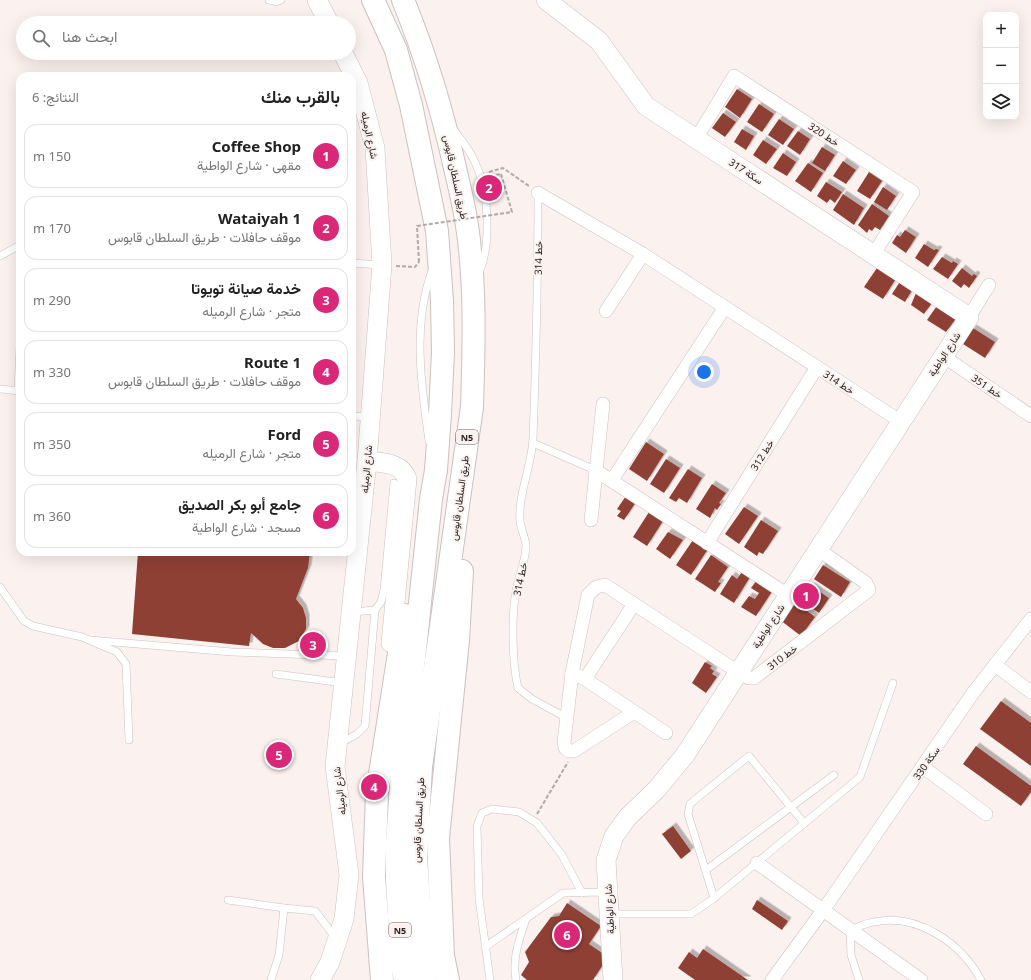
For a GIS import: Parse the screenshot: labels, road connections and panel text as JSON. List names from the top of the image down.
{
  "streets": {
    "highway": ["طريق السلطان قابوس", "N5"],
    "street": [
      "خط 320",
      "شارع الرميله",
      "سكة 317",
      "خط 314",
      "شارع الواطية",
      "خط 351",
      "خط 312",
      "خط 310",
      "سكة 330"
    ]
  },
  "crossings": [
    ["خط 320", "سكة 317"],
    ["سكة 317", "شارع الواطية"],
    ["خط 314", "شارع الواطية"],
    ["خط 314", "خط 312"],
    ["شارع الواطية", "خط 351"],
    ["شارع الواطية", "خط 310"]
  ],
  "page": {
    "map_buttons": ["+", "−"],
    "search": "ابحث هنا",
    "heading": ["بالقرب منك", "النتائج: 6"],
    "list": [
      {
        "mark": "1",
        "name": "Coffee Shop",
        "note": "مقهى · شارع الواطية",
        "value": "150 m"
      },
      {
        "mark": "2",
        "name": "Wataiyah 1",
        "note": "موقف حافلات · طريق السلطان قابوس",
        "value": "170 m"
      },
      {
        "mark": "3",
        "name": "خدمة صيانة تويوتا",
        "note": "متجر · شارع الرميله",
        "value": "290 m"
      },
      {
        "mark": "4",
        "name": "Route 1",
        "note": "موقف حافلات · طريق السلطان قابوس",
        "value": "330 m"
      },
      {
        "mark": "5",
        "name": "Ford",
        "note": "متجر · شارع الرميله",
        "value": "350 m"
      },
      {
        "mark": "6",
        "name": "جامع أبو بكر الصديق",
        "note": "مسجد · شارع الواطية",
        "value": "360 m"
      }
    ],
    "pins": [
      "2",
      "1",
      "3",
      "5",
      "4",
      "6"
    ]
  }
}
